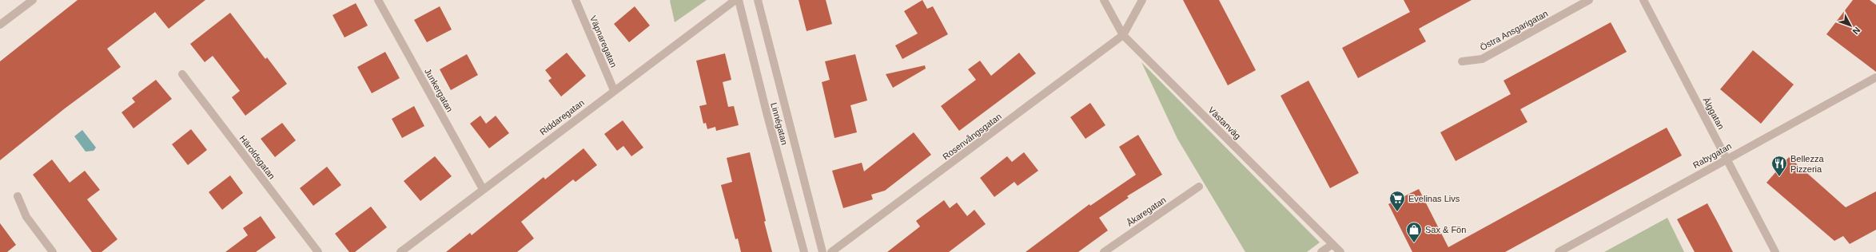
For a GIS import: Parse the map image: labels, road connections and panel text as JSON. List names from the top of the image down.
{
  "streets": {
    "street": [
      "Östra Ansgarigatan",
      "Väpnaregatan",
      "Junkergatan",
      "Älggatan",
      "Riddaregatan",
      "Västanväg",
      "Linnégatan",
      "Rosenvångsgatan",
      "Rabygatan",
      "Häroldsgatan",
      "Åkaregatan"
    ]
  },
  "crossings": [
    ["Väpnaregatan", "Riddaregatan"],
    ["Junkergatan", "Riddaregatan"],
    ["Älggatan", "Rabygatan"],
    ["Västanväg", "Rosenvångsgatan"]
  ],
  "places": {
    "restaurant": ["Bellezza Pizzeria"],
    "supermarket": ["Evelinas Livs"],
    "shop": ["Sax & Fön"]
  },
  "north": "bottom right"
}
